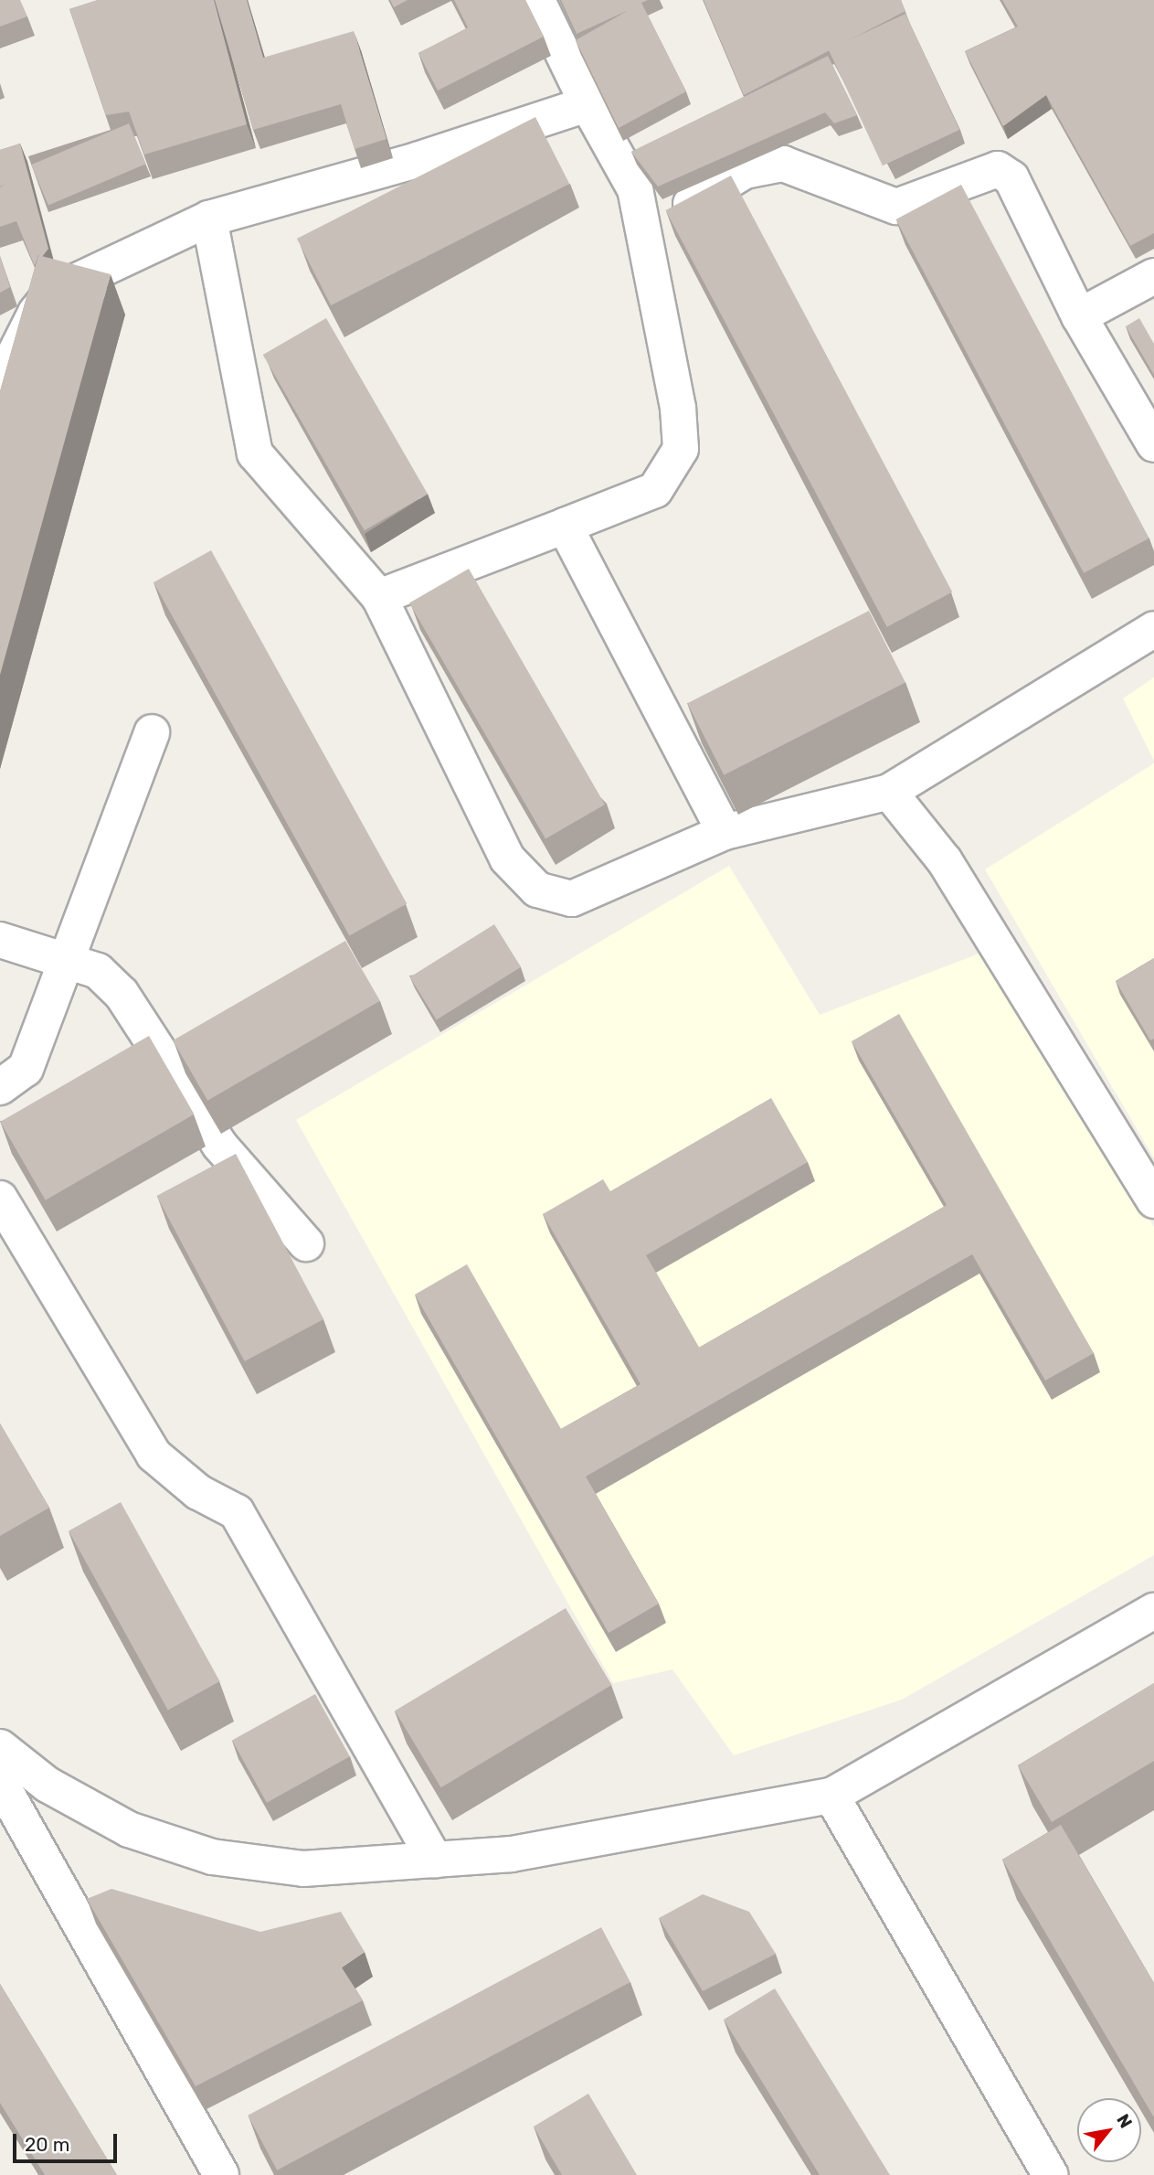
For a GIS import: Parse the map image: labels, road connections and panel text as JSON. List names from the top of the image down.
{
  "scale_bar": "20 m",
  "north": "top right"
}
